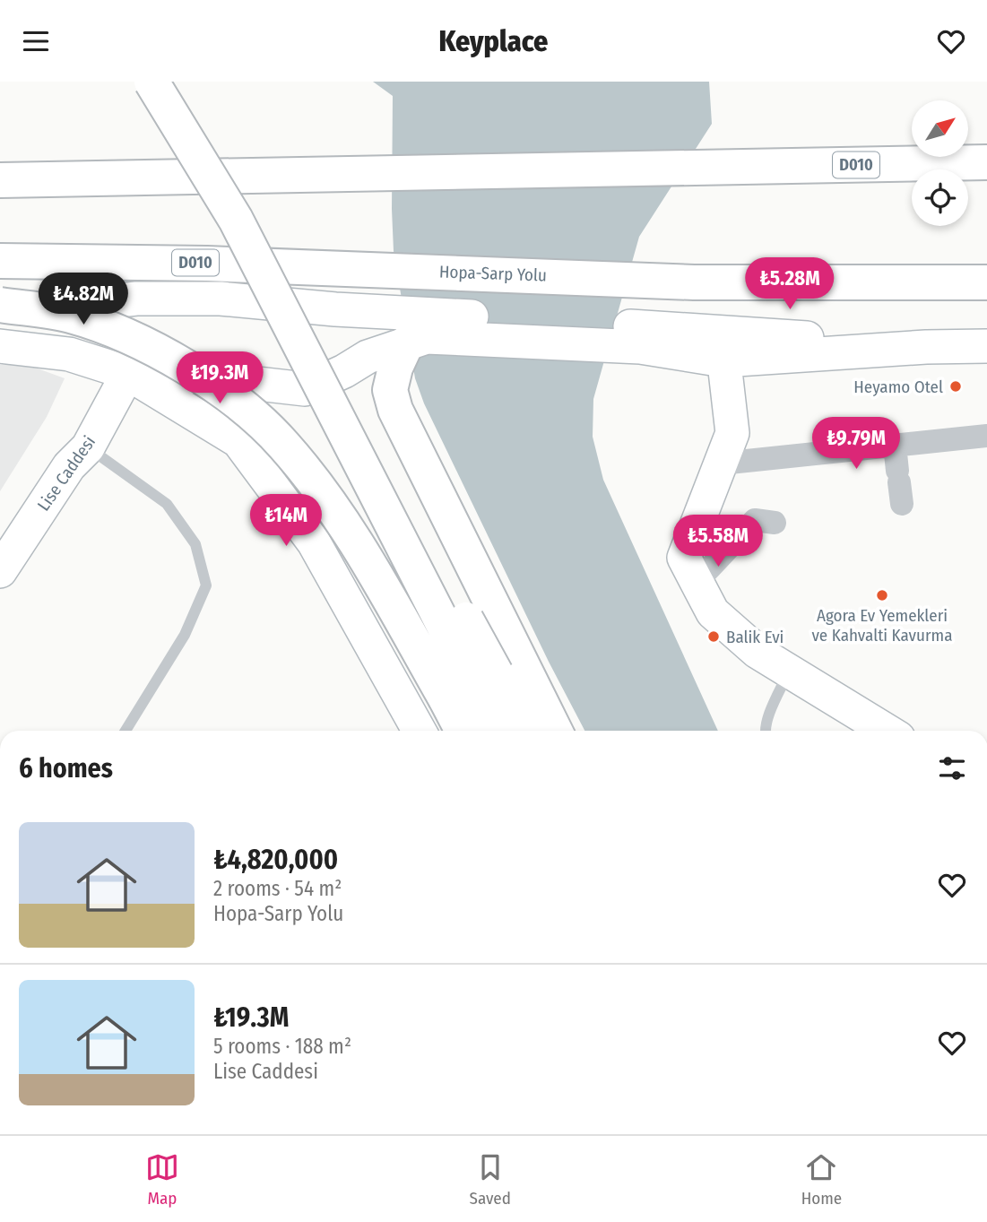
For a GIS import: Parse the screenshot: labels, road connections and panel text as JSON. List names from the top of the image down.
{
  "streets": {
    "highway": ["D010", "Hopa-Sarp Yolu"],
    "street": ["Lise Caddesi"]
  },
  "places": ["Heyamo Otel", "Agora Ev Yemekleri ve Kahvalti Kavurma", "Balik Evi"],
  "north": "top right",
  "page": {
    "header": "Keyplace",
    "price": [
      "₺5.28M",
      "₺4.82M",
      "₺19.3M",
      "₺9.79M",
      "₺14M",
      "₺5.58M"
    ],
    "heading": "6 homes",
    "list": [
      {
        "name": "₺4,820,000",
        "note": "2 rooms · 54 m² · Hopa-Sarp Yolu"
      },
      {
        "name": "₺19.3M",
        "note": "5 rooms · 188 m² · Lise Caddesi"
      }
    ],
    "tabs": ["Map", "Saved", "Home"]
  }
}
